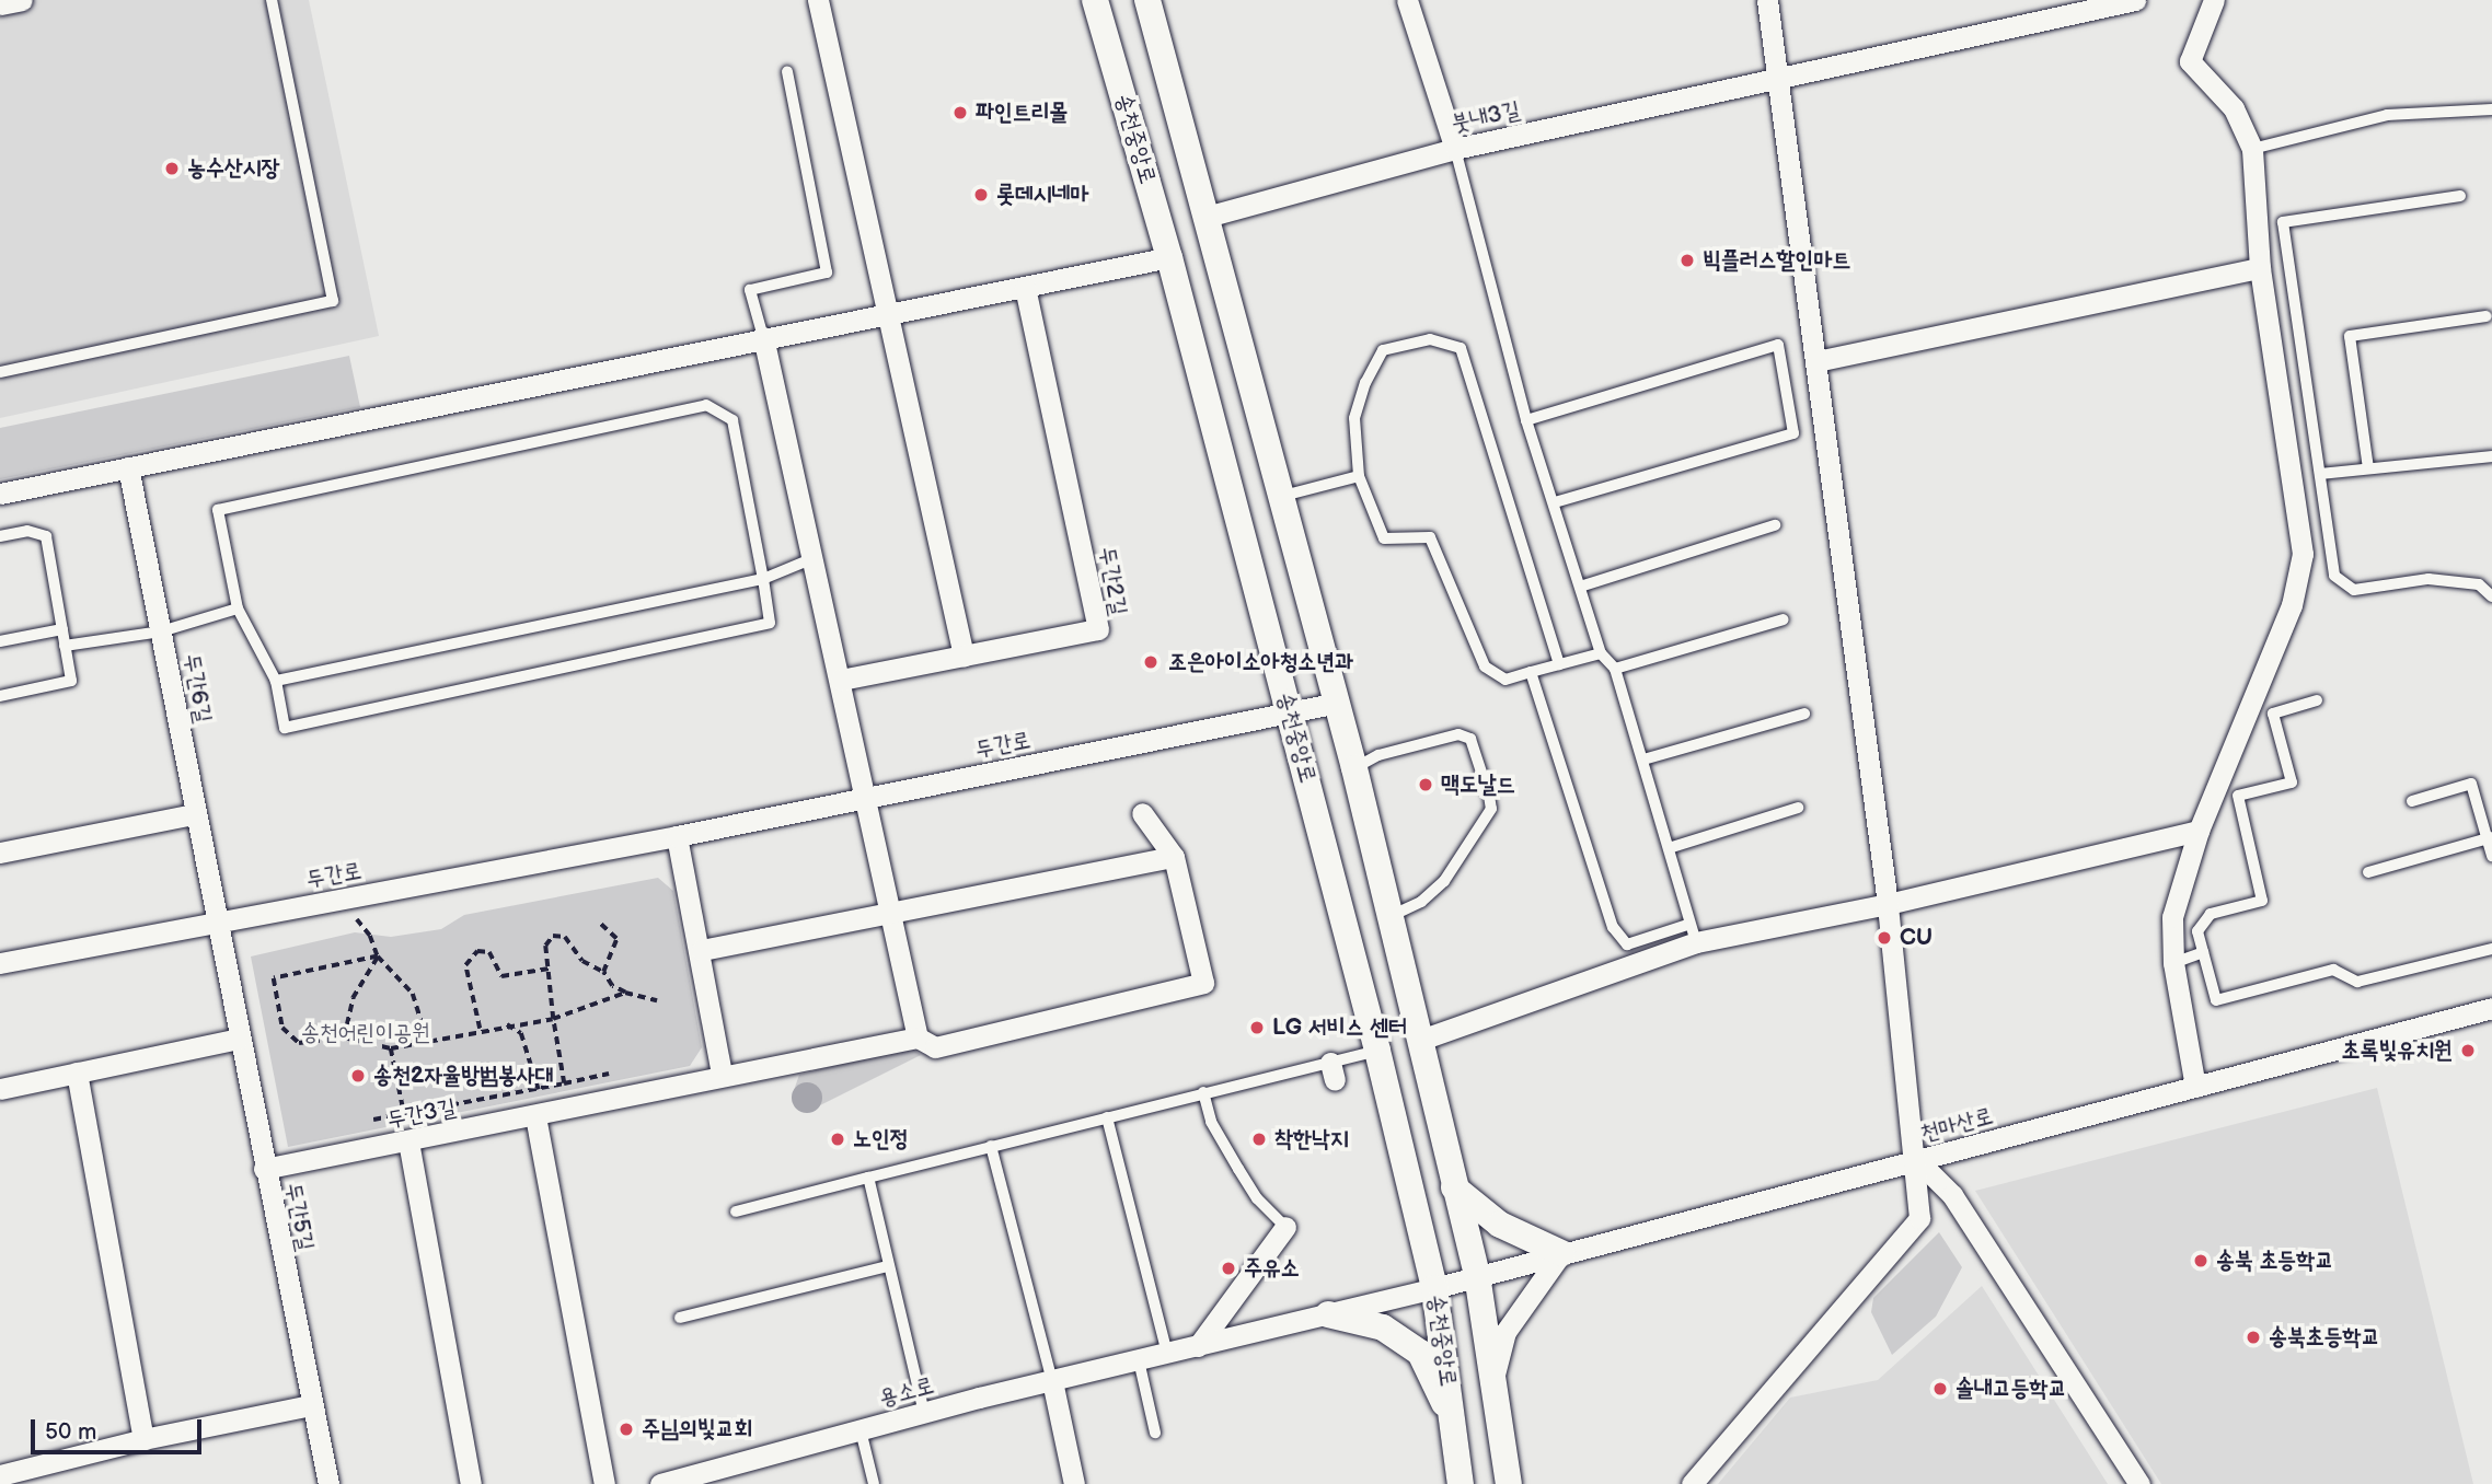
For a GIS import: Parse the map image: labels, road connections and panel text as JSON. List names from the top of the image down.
{
  "streets": {
    "street": [
      "붓내3길",
      "송천중앙로",
      "두간2길",
      "두간6길",
      "두간로",
      "두간3길",
      "천마산로",
      "두간5길",
      "용소로"
    ]
  },
  "crossings": [
    ["붓내3길", "송천중앙로"],
    ["송천중앙로", "두간로"],
    ["송천중앙로", "천마산로"],
    ["송천중앙로", "용소로"],
    ["두간6길", "두간로"],
    ["두간6길", "두간5길"],
    ["두간로", "두간5길"],
    ["두간3길", "두간5길"],
    ["천마산로", "용소로"]
  ],
  "parks": ["송천어린이공원"],
  "places": [
    "파인트리몰",
    "농수산시장",
    "롯데시네마",
    "빅플러스할인마트",
    "조은아이소아청소년과",
    "맥도날드",
    "CU",
    "LG 서비스 센터",
    "초록빛유치원",
    "송천2자율방범봉사대",
    "노인정",
    "착한낙지",
    "송북 초등학교",
    "주유소",
    "송북초등학교",
    "솔내고등학교",
    "주님의빛교회"
  ],
  "scale_bar": "50 m"
}
